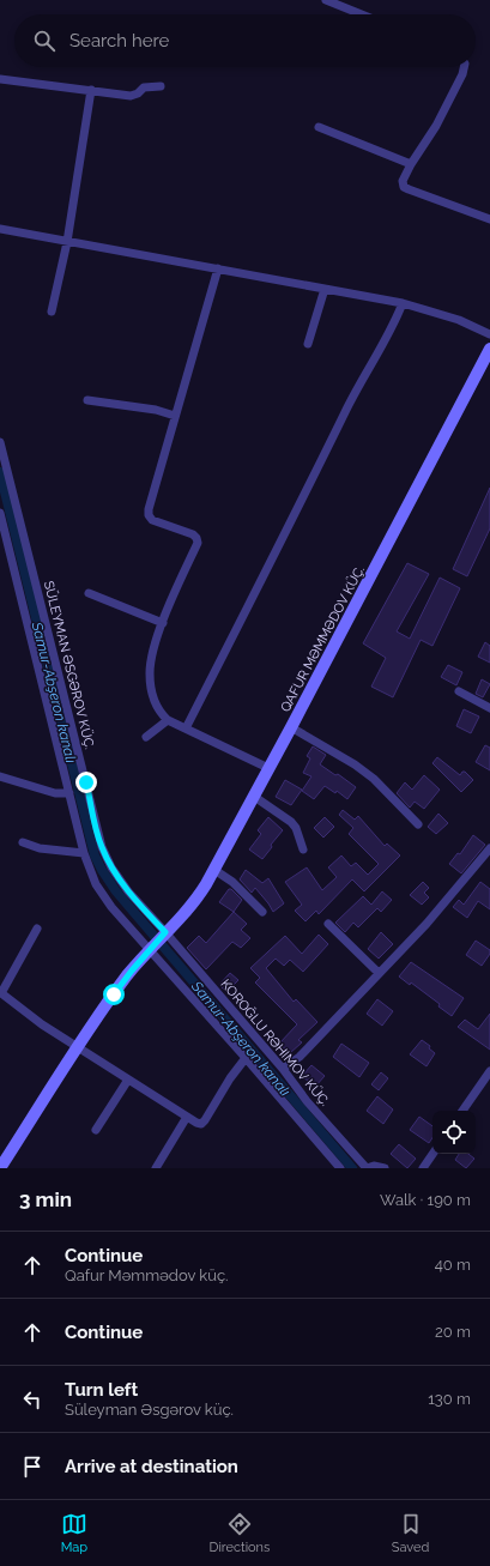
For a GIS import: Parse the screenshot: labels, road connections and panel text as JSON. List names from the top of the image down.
{
  "streets": {
    "street": ["QAFUR MƏMMƏDOV KÜÇ.", "SÜLEYMAN ƏSGƏROV KÜÇ.", "KOROĞLU RƏHIMOV KÜÇ."]
  },
  "crossings": [
    ["QAFUR MƏMMƏDOV KÜÇ.", "SÜLEYMAN ƏSGƏROV KÜÇ."],
    ["QAFUR MƏMMƏDOV KÜÇ.", "KOROĞLU RƏHIMOV KÜÇ."],
    ["SÜLEYMAN ƏSGƏROV KÜÇ.", "KOROĞLU RƏHIMOV KÜÇ."]
  ],
  "water": ["Samur-Abşeron kanalı"],
  "page": {
    "search": "Search here",
    "heading": ["3 min", "Walk · 190 m"],
    "list": [
      ["Continue", "Qafur Məmmədov küç.", "40 m"],
      ["Continue", "20 m"],
      ["Turn left", "Süleyman Əsgərov küç.", "130 m"],
      "Arrive at destination"
    ],
    "nav": ["Map", "Directions", "Saved"]
  }
}
